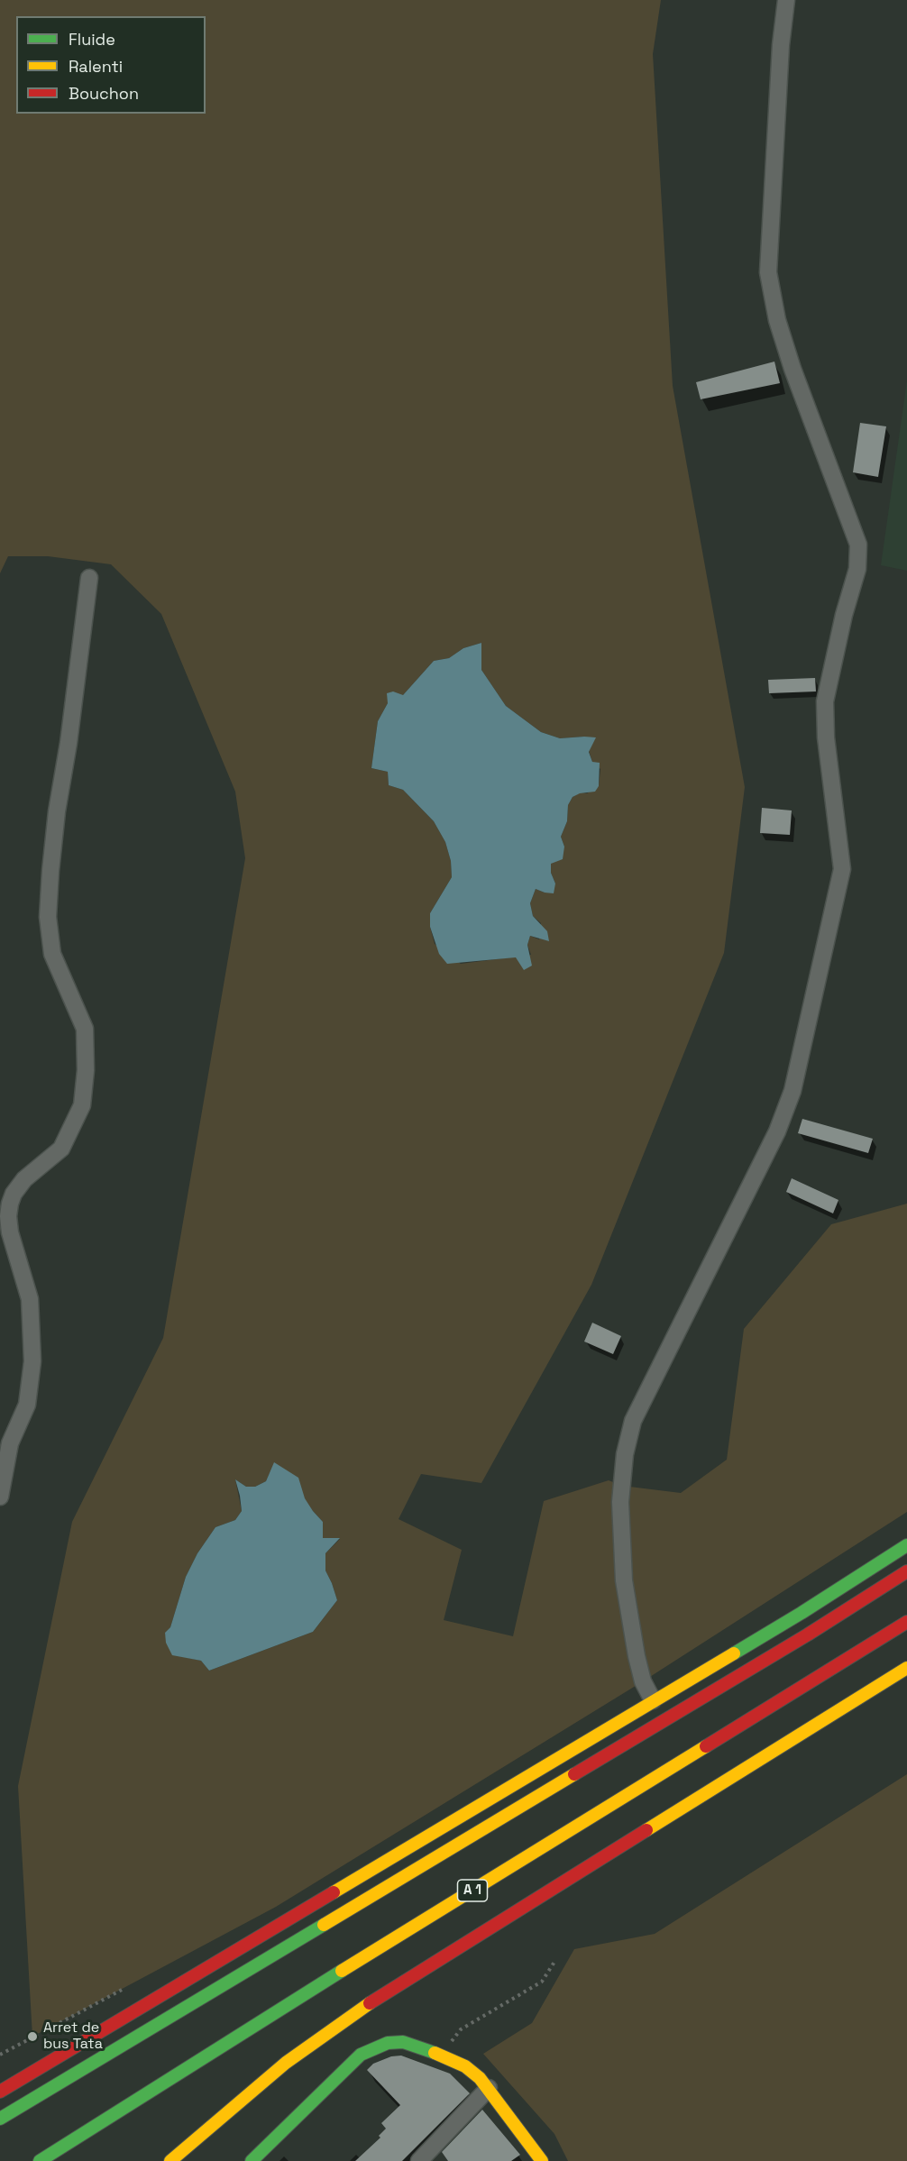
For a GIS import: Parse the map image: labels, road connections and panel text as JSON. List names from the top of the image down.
{
  "streets": {
    "main road": ["A 1"]
  },
  "places": ["Arret de bus Tata"],
  "legend": ["Fluide", "Ralenti", "Bouchon"]
}
